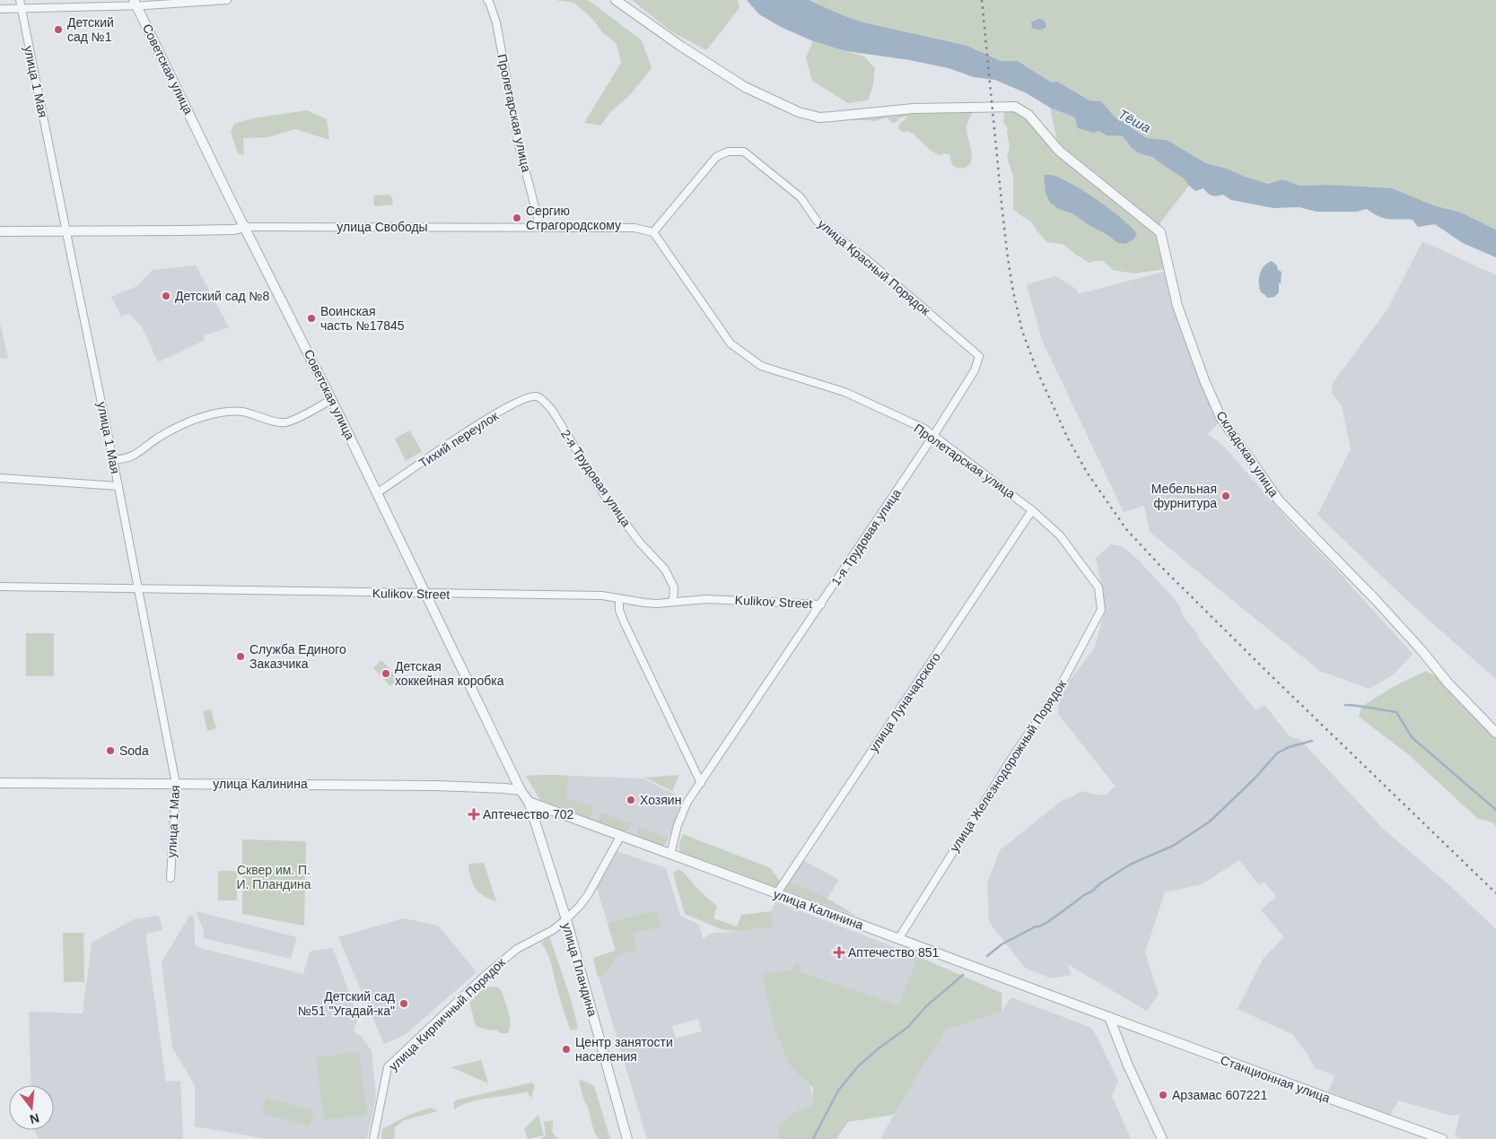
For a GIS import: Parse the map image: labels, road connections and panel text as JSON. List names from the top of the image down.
{
  "streets": {
    "street": [
      "Советская улица",
      "улица 1 Мая",
      "Пролетарская улица",
      "улица Свободы",
      "улица Красный Порядок",
      "Тихий переулок",
      "Складская улица",
      "2-я Трудовая улица",
      "1-я Трудовая улица",
      "Kulikov Street",
      "улица Луначарского",
      "улица Железнодорожный Порядок",
      "улица Калинина",
      "улица Пландина",
      "улица Кирпичный Порядок",
      "Станционная улица"
    ]
  },
  "crossings": [
    ["Советская улица", "улица Свободы"],
    ["Советская улица", "Тихий переулок"],
    ["Советская улица", "Kulikov Street"],
    ["Советская улица", "улица Калинина"],
    ["Советская улица", "улица Пландина"],
    ["улица 1 Мая", "улица Свободы"],
    ["улица 1 Мая", "Kulikov Street"],
    ["улица 1 Мая", "улица Калинина"],
    ["Пролетарская улица", "улица Свободы"],
    ["Пролетарская улица", "улица Красный Порядок"],
    ["Пролетарская улица", "1-я Трудовая улица"],
    ["Пролетарская улица", "улица Луначарского"],
    ["Пролетарская улица", "улица Железнодорожный Порядок"],
    ["улица Свободы", "улица Красный Порядок"],
    ["улица Красный Порядок", "1-я Трудовая улица"],
    ["Тихий переулок", "2-я Трудовая улица"],
    ["2-я Трудовая улица", "Kulikov Street"],
    ["1-я Трудовая улица", "Kulikov Street"],
    ["1-я Трудовая улица", "улица Калинина"],
    ["улица Луначарского", "улица Калинина"],
    ["улица Железнодорожный Порядок", "улица Калинина"],
    ["улица Калинина", "улица Пландина"],
    ["улица Калинина", "улица Кирпичный Порядок"],
    ["улица Калинина", "Станционная улица"],
    ["улица Пландина", "улица Кирпичный Порядок"]
  ],
  "water": ["Тёша"],
  "parks": ["Сквер им. П. И. Пландина"],
  "places": {
    "other": [
      "Детский сад №1",
      "Сергию Страгородскому",
      "Детский сад №8",
      "Воинская часть №17845",
      "Мебельная фурнитура",
      "Служба Единого Заказчика",
      "Детская хоккейная коробка",
      "Soda",
      "Хозяин",
      "Детский сад №51 \"Угадай-ка\"",
      "Центр занятости населения",
      "Арзамас 607221"
    ],
    "health": ["Аптечество 702", "Аптечество 851"]
  },
  "north": "bottom"
}
